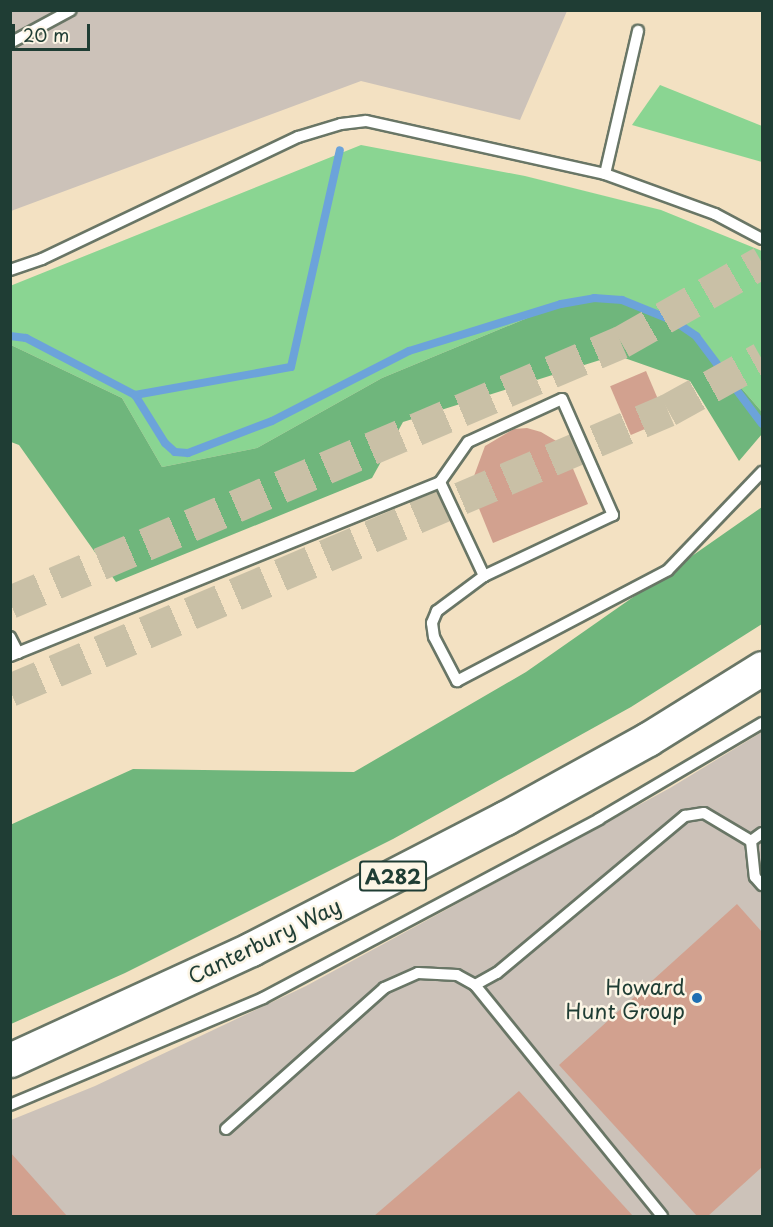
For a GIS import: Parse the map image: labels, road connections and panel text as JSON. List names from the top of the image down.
{
  "streets": {
    "highway": ["A282", "Canterbury Way"]
  },
  "places": ["Howard Hunt Group"],
  "scale_bar": "20 m"
}
